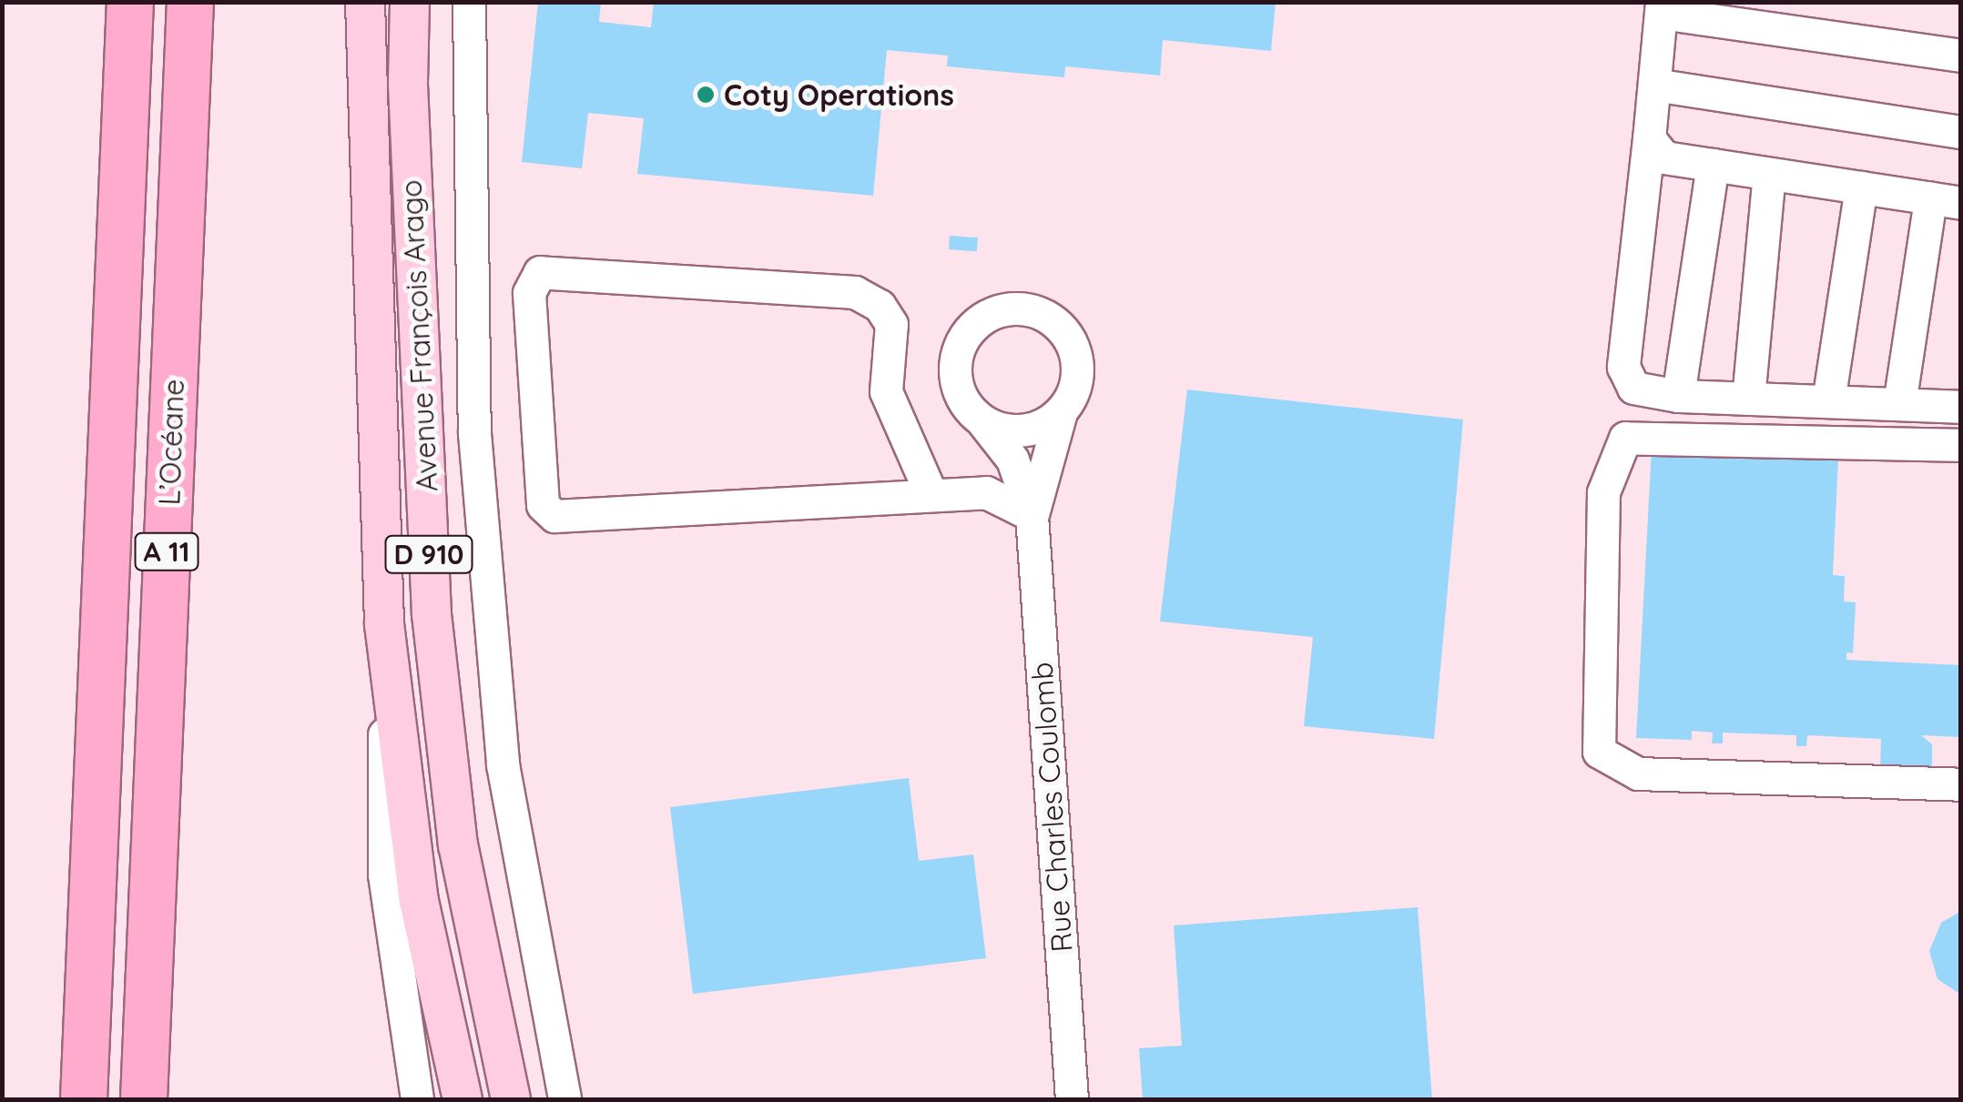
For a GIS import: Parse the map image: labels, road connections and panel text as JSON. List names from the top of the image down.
{
  "streets": {
    "highway": ["L’Océane", "A 11"],
    "main road": ["Avenue François Arago", "D 910"],
    "street": ["Rue Charles Coulomb"]
  },
  "places": ["Coty Operations"]
}
